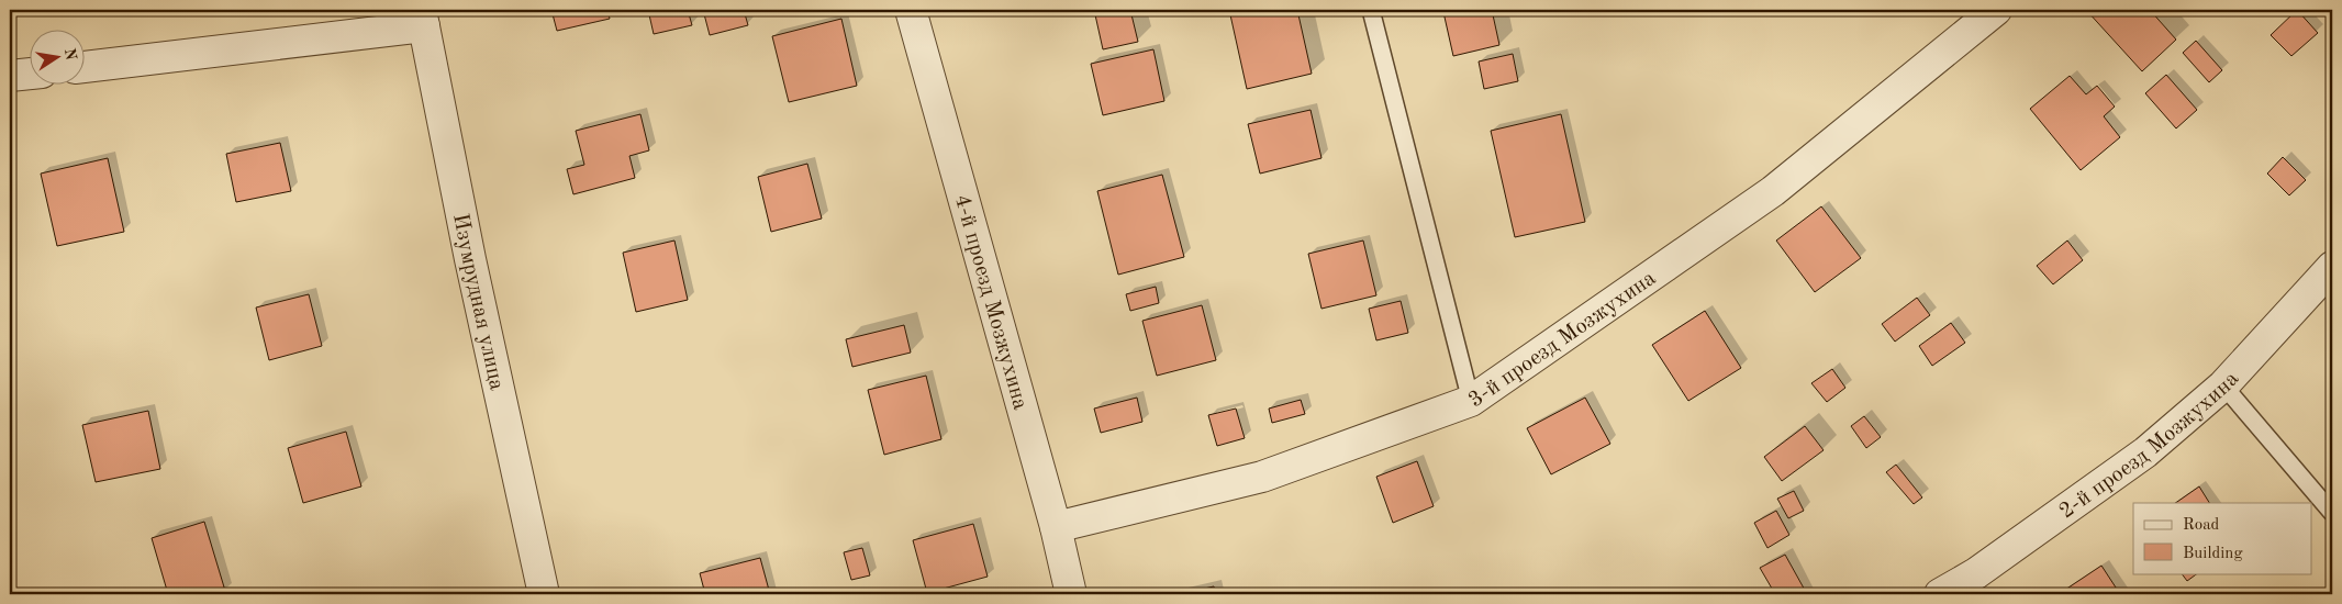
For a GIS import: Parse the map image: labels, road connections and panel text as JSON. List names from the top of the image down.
{
  "streets": {
    "street": [
      "Изумрудная улица",
      "4-й проезд Мозжухина",
      "3-й проезд Мозжухина",
      "2-й проезд Мозжухина"
    ]
  },
  "crossings": [
    ["4-й проезд Мозжухина", "3-й проезд Мозжухина"]
  ],
  "legend": ["Road", "Building"],
  "north": "right"
}
